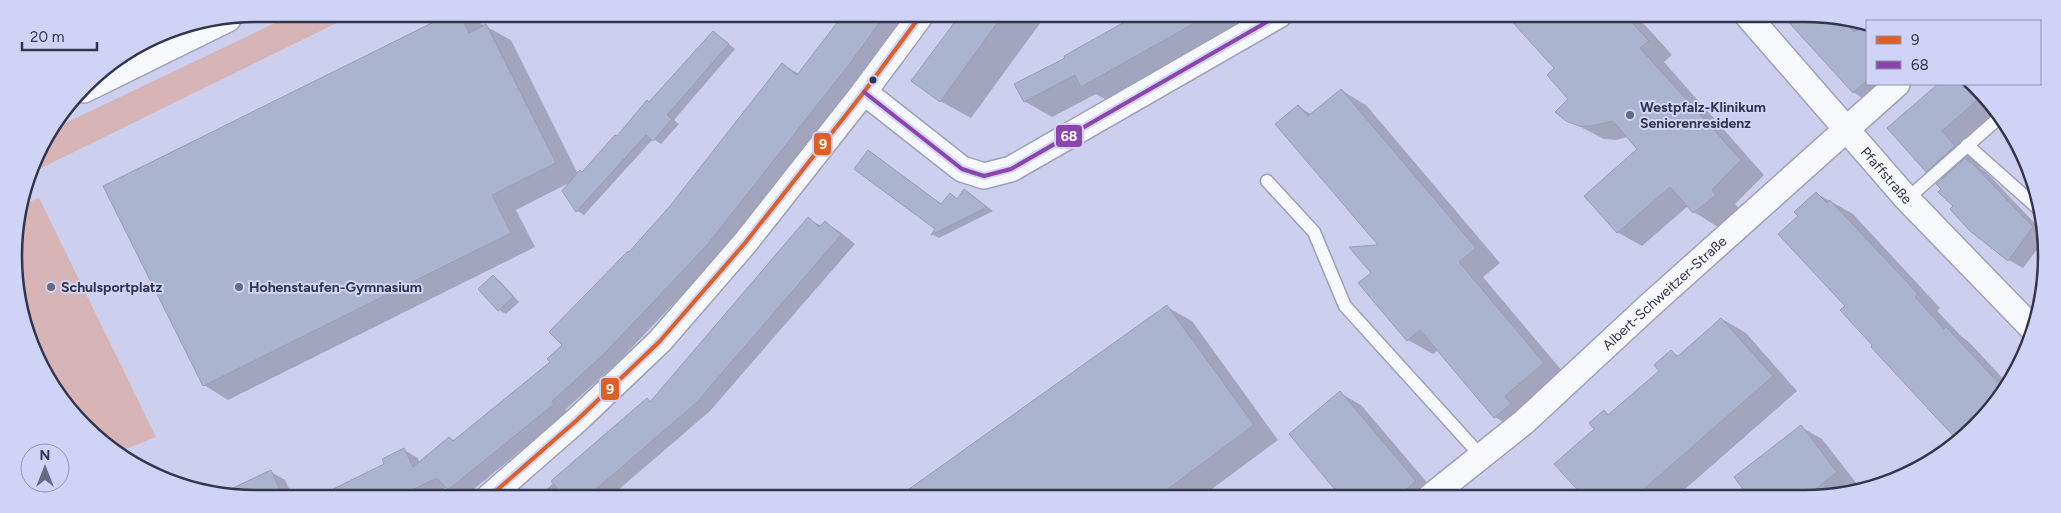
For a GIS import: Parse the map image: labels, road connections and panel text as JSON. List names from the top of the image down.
{
  "streets": {
    "street": ["Pfaffstraße", "Albert-Schweitzer-Straße"]
  },
  "crossings": [
    ["Pfaffstraße", "Albert-Schweitzer-Straße"]
  ],
  "places": ["Westpfalz-Klinikum Seniorenresidenz", "Schulsportplatz", "Hohenstaufen-Gymnasium"],
  "lines": ["transit line 9", "transit line 68"],
  "legend": ["9", "68"],
  "scale_bar": "20 m",
  "north": "top"
}
